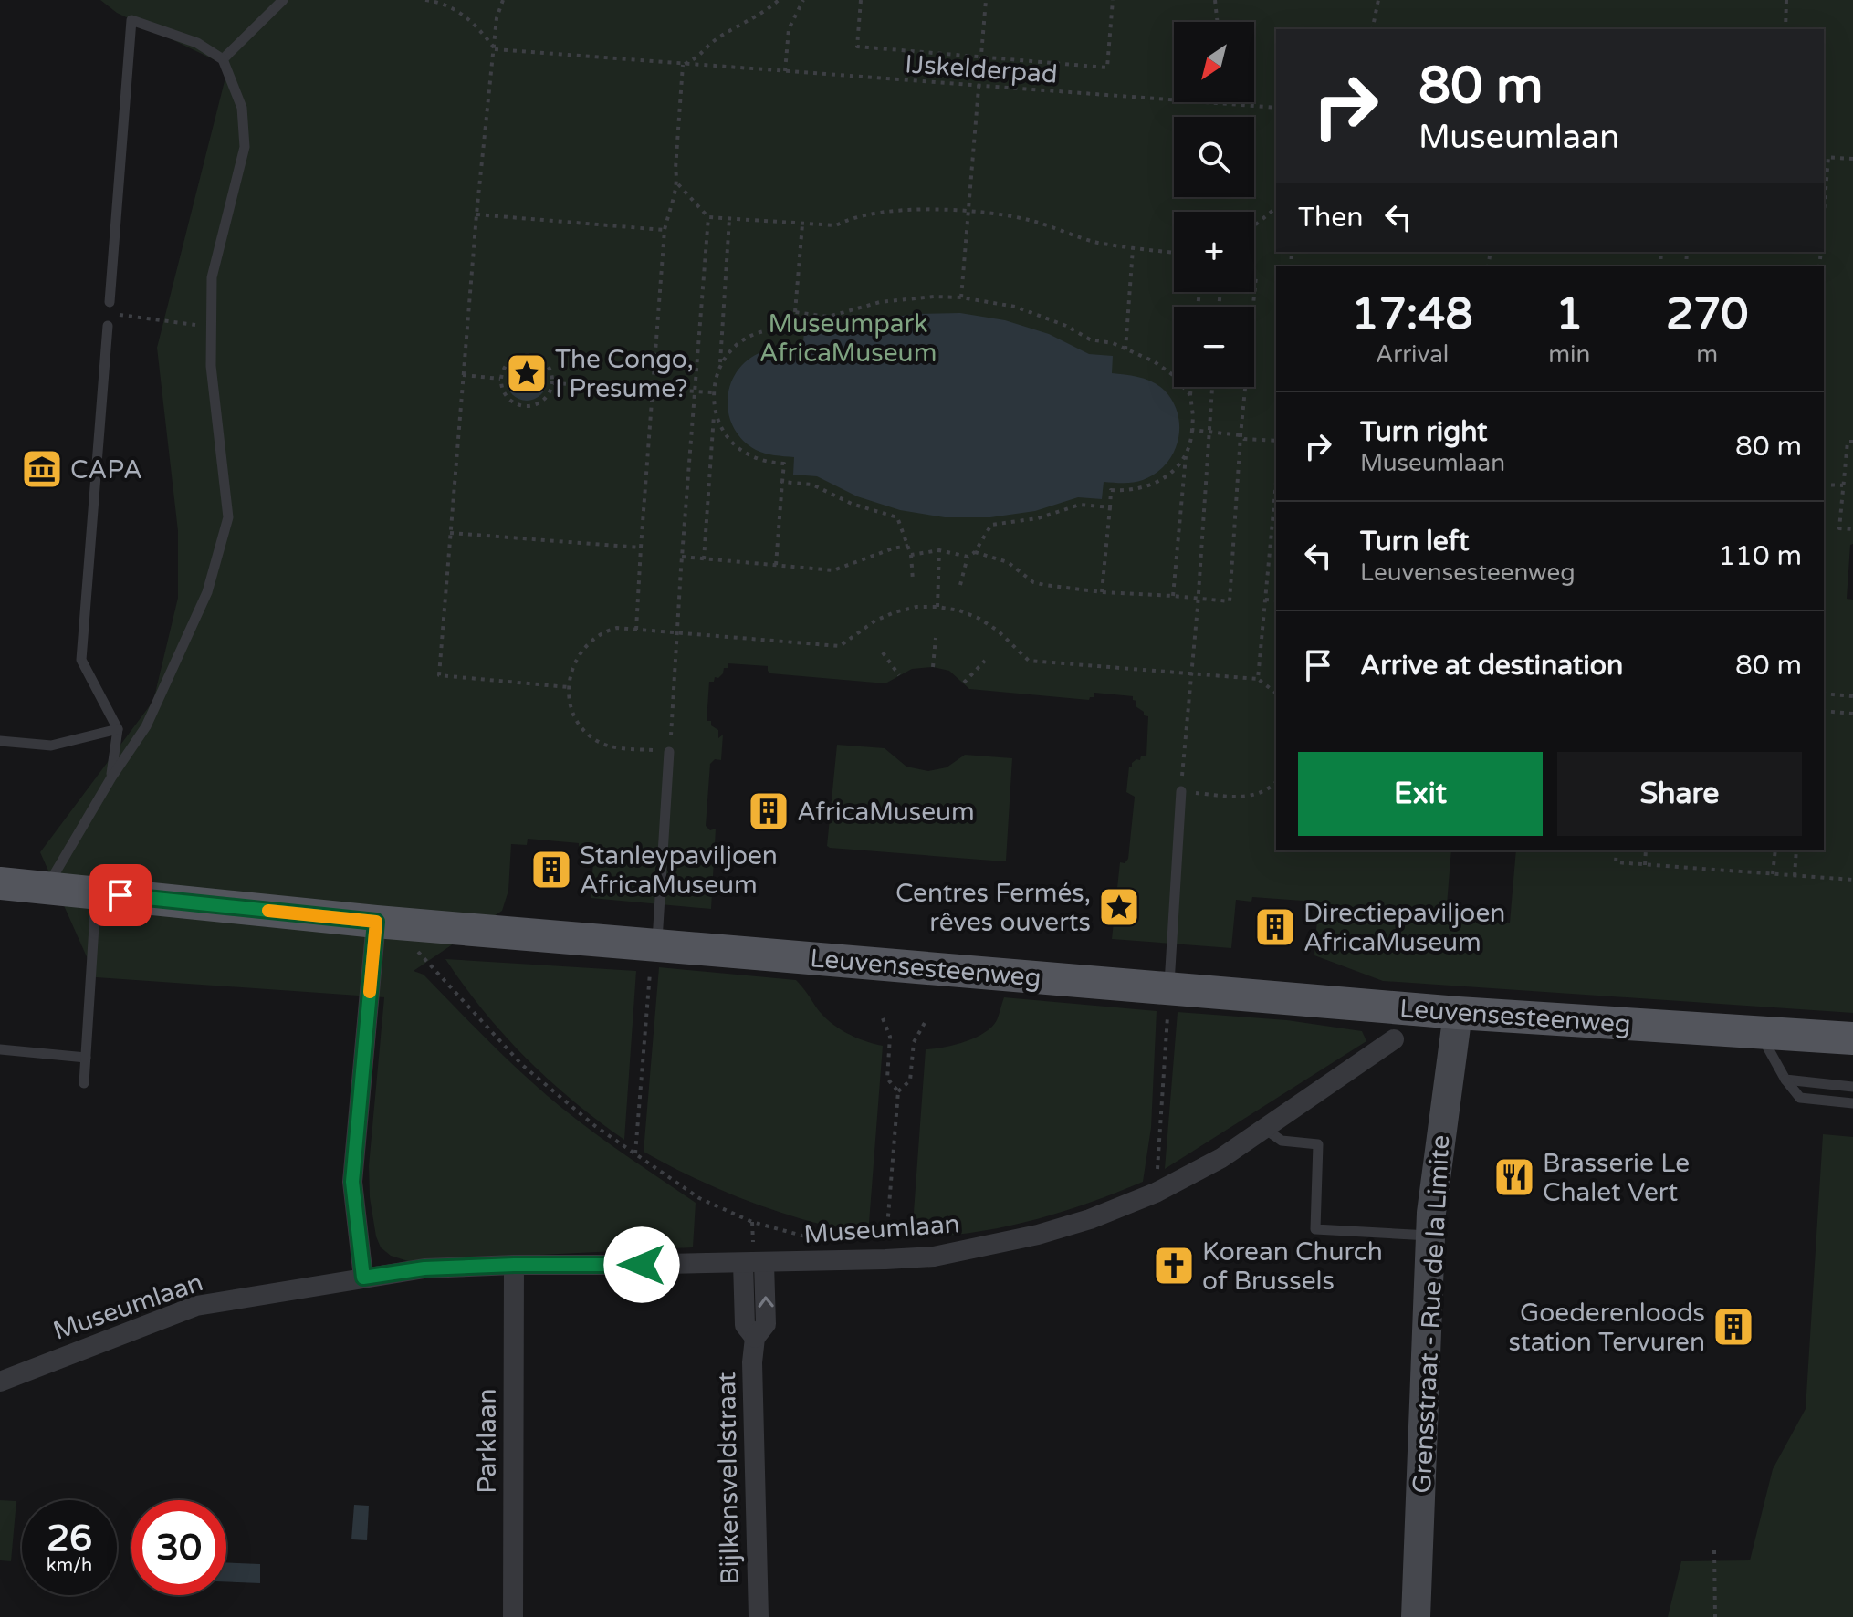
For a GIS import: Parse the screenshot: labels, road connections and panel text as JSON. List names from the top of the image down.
{
  "streets": {
    "main road": ["Leuvensesteenweg"],
    "street": [
      "Museumlaan",
      "Grensstraat - Rue de la Limite",
      "Parklaan",
      "Bijlkensveldstraat"
    ],
    "path": ["IJskelderpad"]
  },
  "crossings": [
    ["Leuvensesteenweg", "Grensstraat - Rue de la Limite"],
    ["Museumlaan", "Parklaan"],
    ["Museumlaan", "Bijlkensveldstraat"]
  ],
  "parks": ["Museumpark AfricaMuseum"],
  "places": {
    "place": ["The Congo, I Presume?", "Centres Fermés, rêves ouverts"],
    "museum": ["CAPA"],
    "building": [
      "AfricaMuseum",
      "Stanleypaviljoen AfricaMuseum",
      "Directiepaviljoen AfricaMuseum",
      "Goederenloods station Tervuren"
    ],
    "restaurant": ["Brasserie Le Chalet Vert"],
    "church": ["Korean Church of Brussels"]
  },
  "north": "bottom left",
  "page": {
    "map_buttons": ["+", "−"],
    "turn": ["80 m", "Museumlaan"],
    "then": "Then",
    "eta": [
      "17:48",
      "Arrival",
      "1",
      "min",
      "270",
      "m"
    ],
    "list": [
      {
        "name": "Turn right",
        "note": "Museumlaan",
        "value": "80 m"
      },
      {
        "name": "Turn left",
        "note": "Leuvensesteenweg",
        "value": "110 m"
      },
      {
        "name": "Arrive at destination",
        "value": "80 m"
      }
    ],
    "buttons": ["Exit", "Share"],
    "speed": "26 km/h",
    "limit": "30"
  }
}
